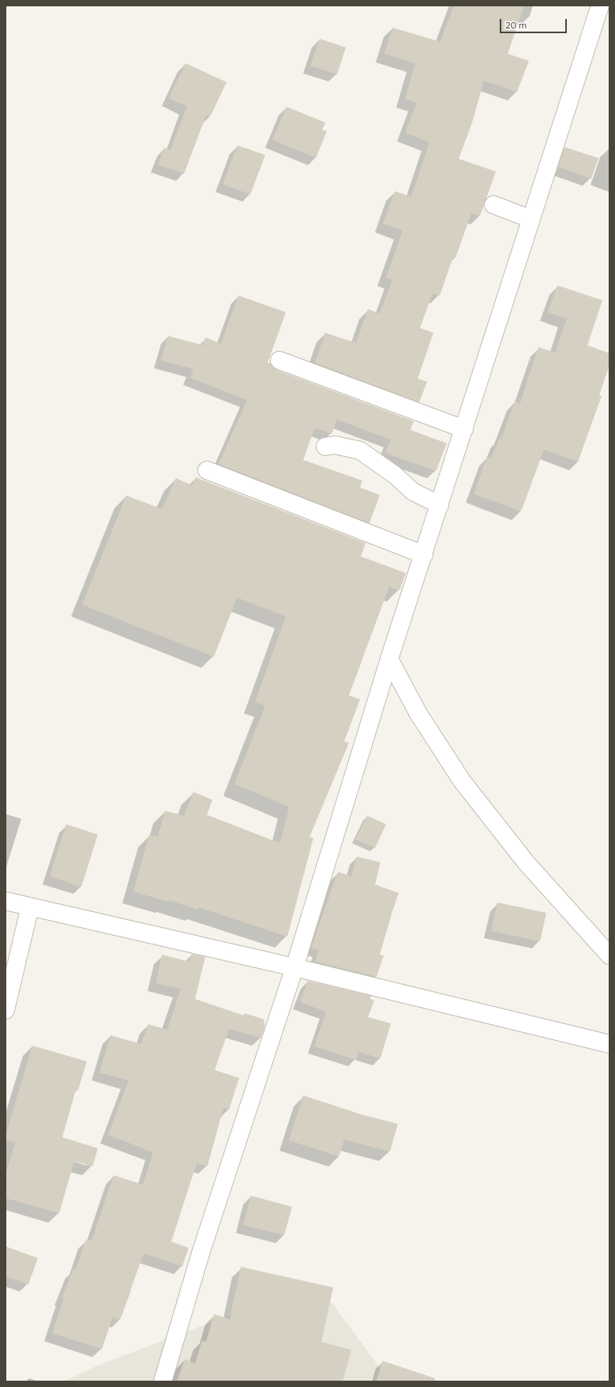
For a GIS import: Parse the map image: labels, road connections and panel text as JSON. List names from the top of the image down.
{
  "scale_bar": "20 m"
}
